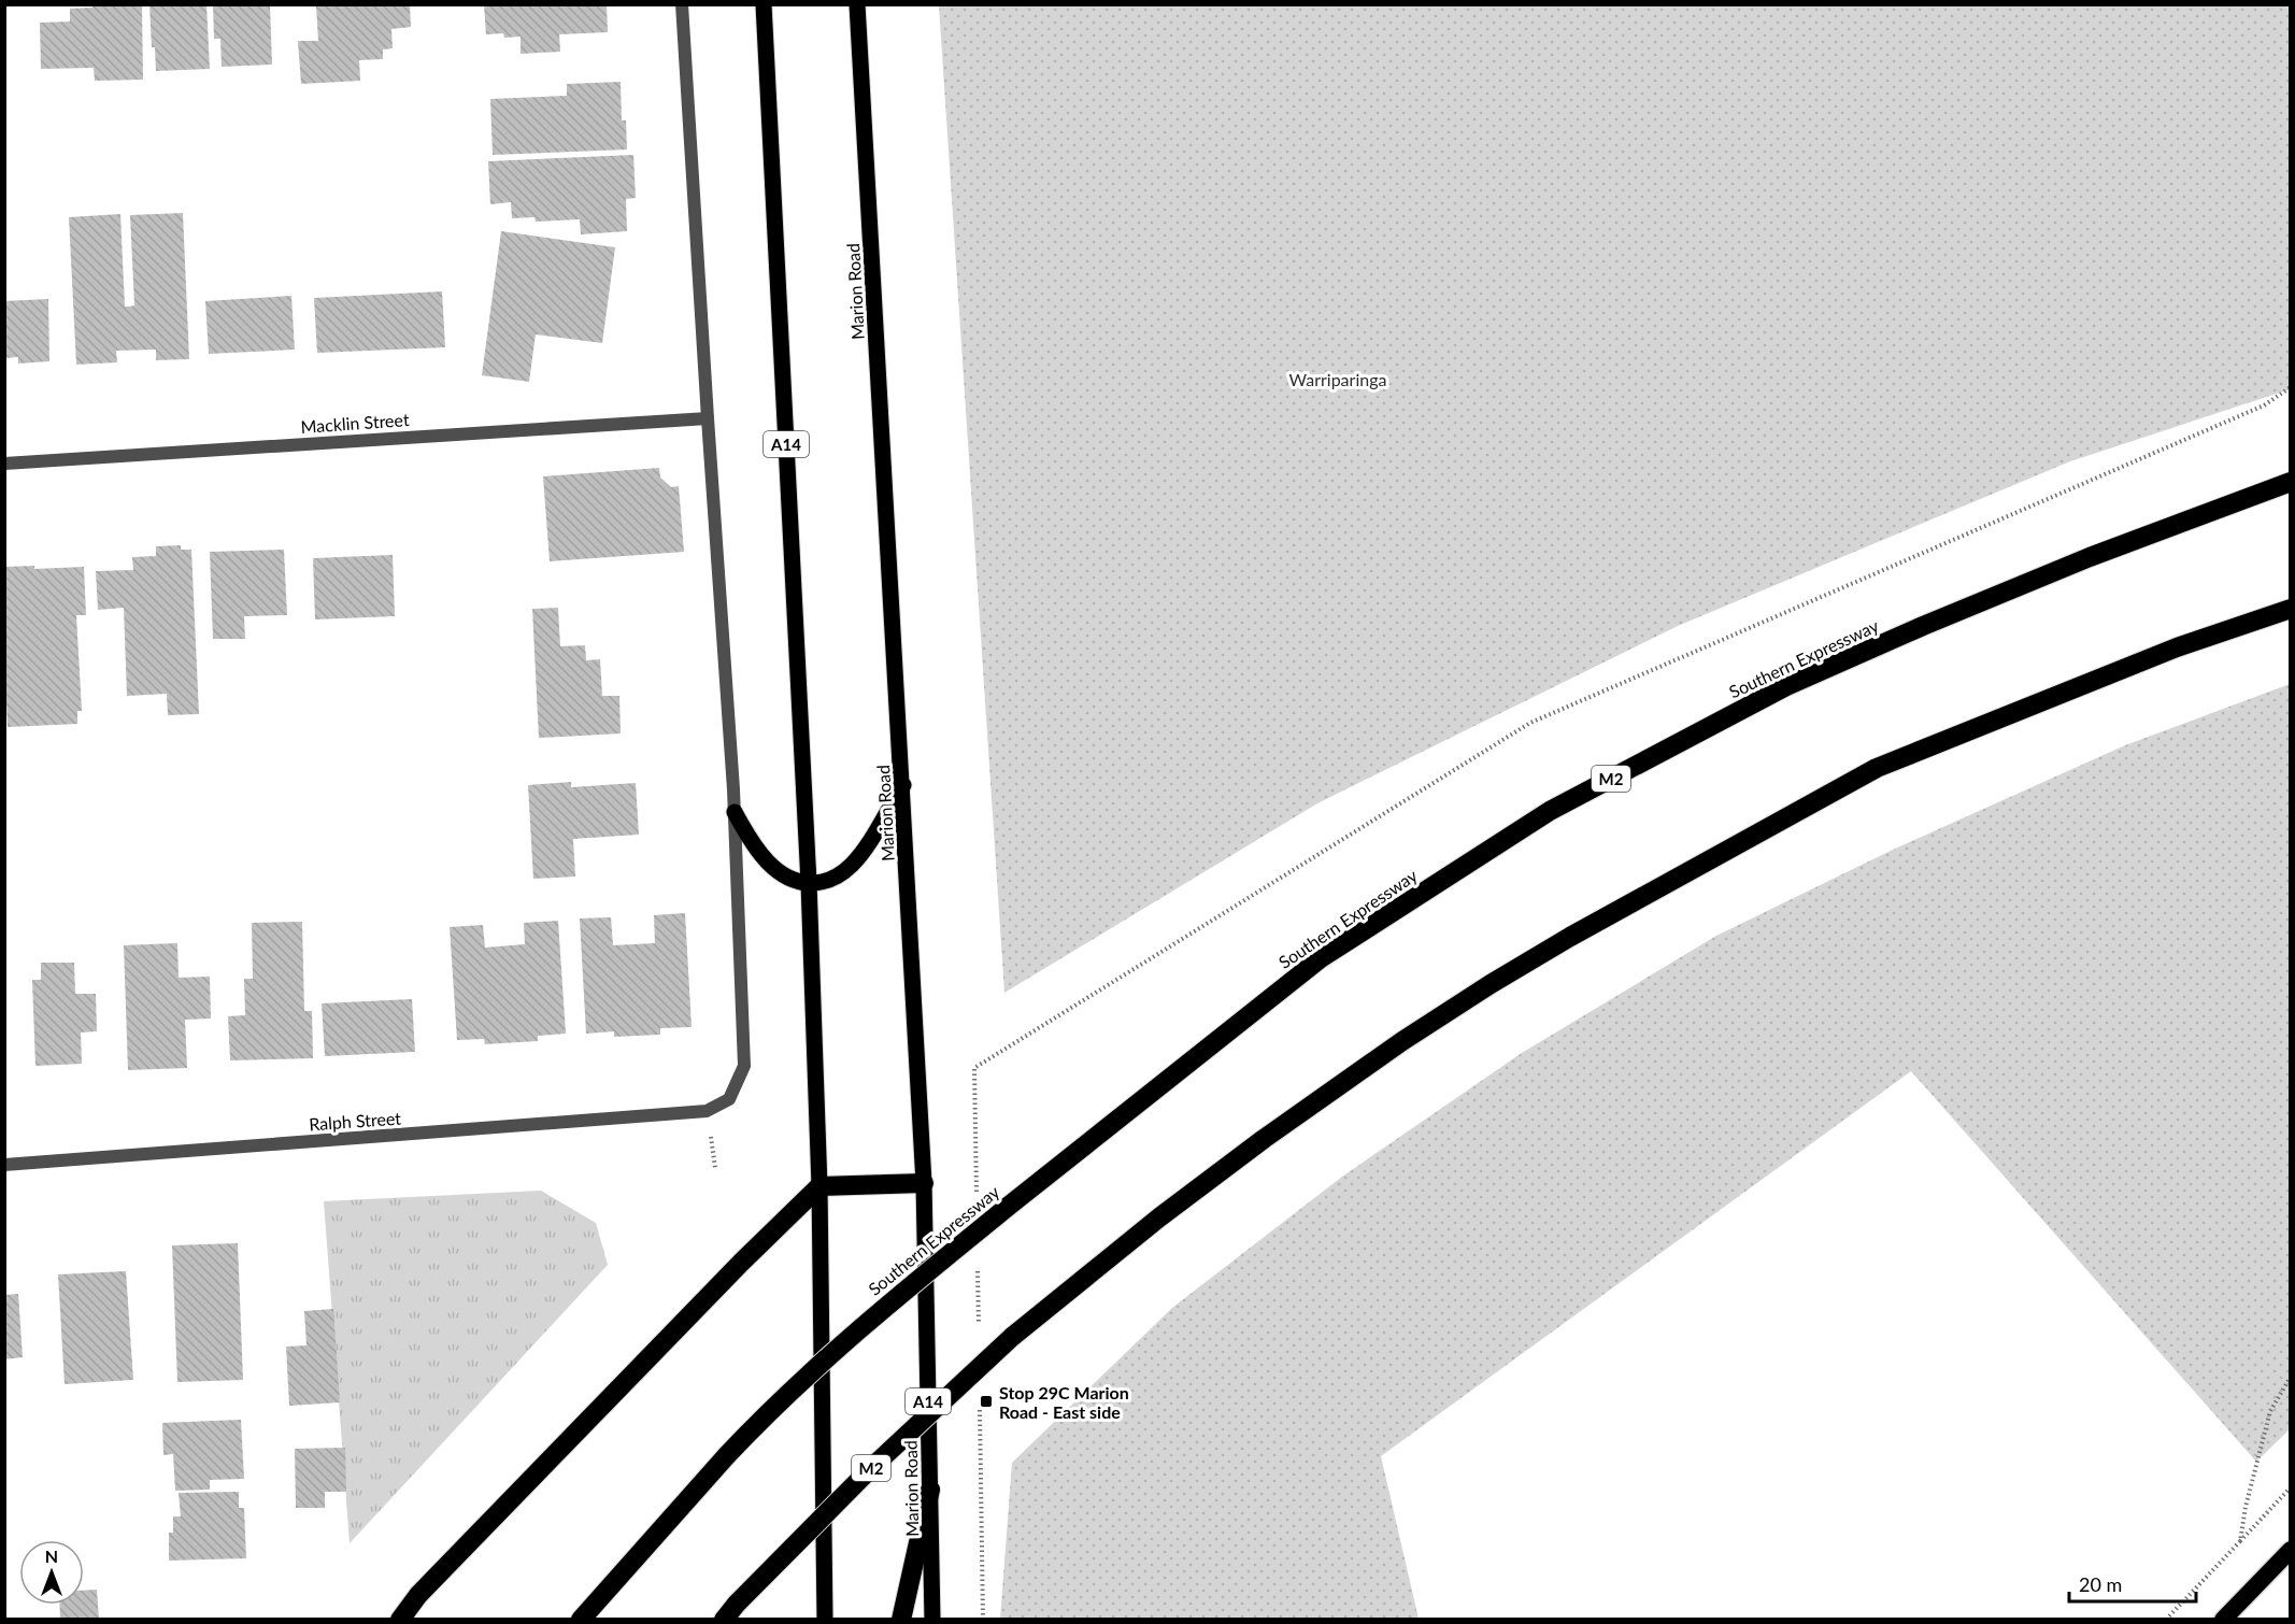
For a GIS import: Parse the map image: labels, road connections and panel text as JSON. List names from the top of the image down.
{
  "streets": {
    "highway": ["Southern Expressway", "M2"],
    "main road": ["Marion Road", "A14"],
    "street": ["Macklin Street", "Ralph Street"]
  },
  "parks": ["Warriparinga"],
  "places": {
    "transit": ["Stop 29C Marion Road - East side"]
  },
  "scale_bar": "20 m",
  "north": "top"
}
